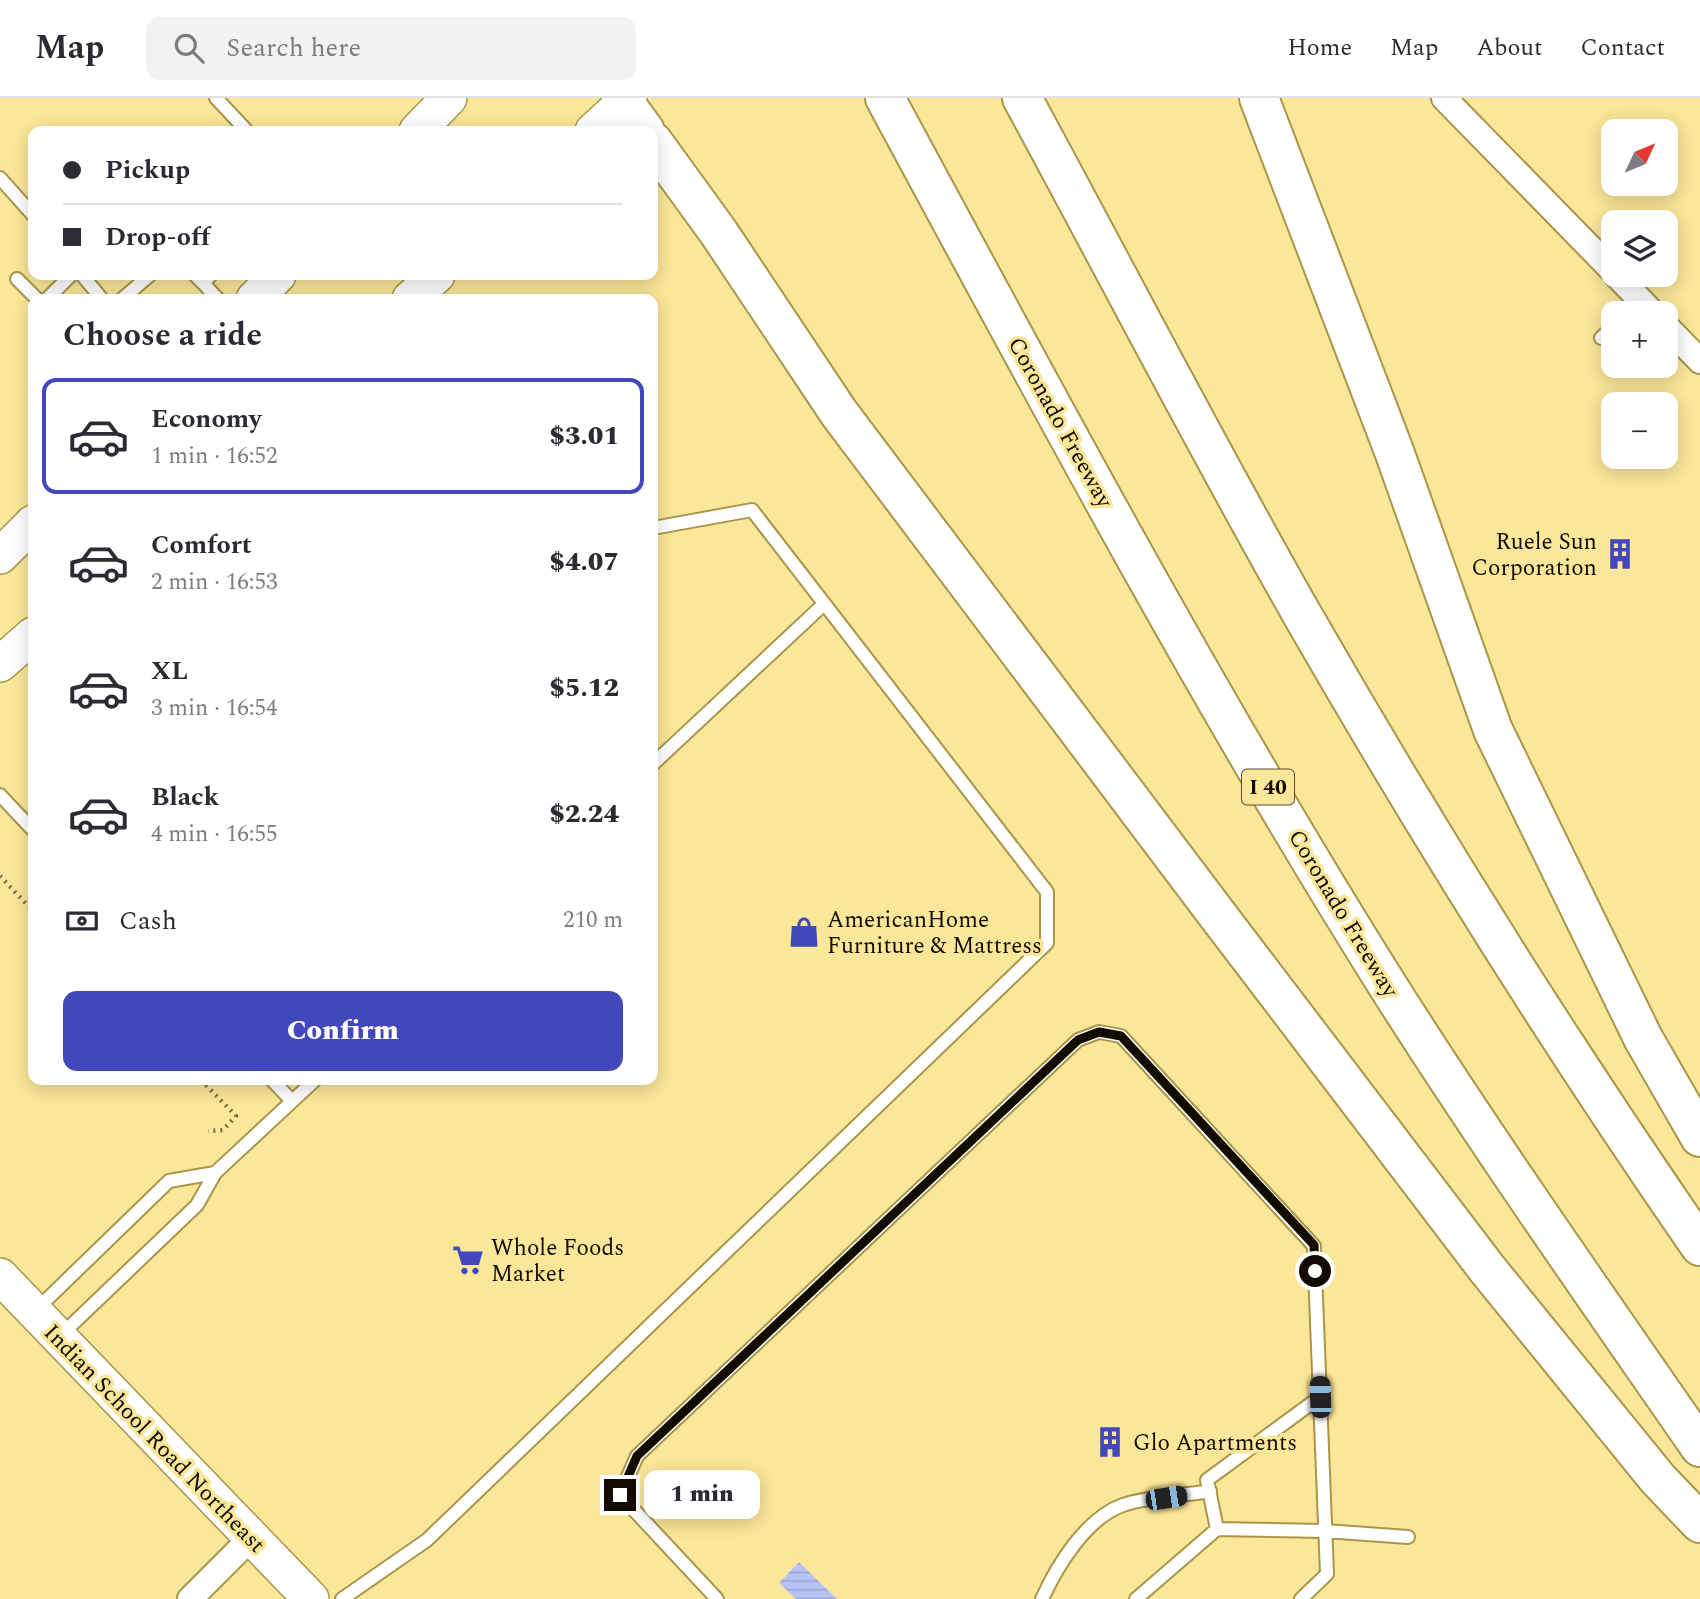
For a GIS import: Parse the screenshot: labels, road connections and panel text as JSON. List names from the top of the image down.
{
  "streets": {
    "highway": ["Coronado Freeway", "I 40"],
    "street": ["Indian School Road Northeast"]
  },
  "places": {
    "building": ["Ruele Sun Corporation", "Glo Apartments"],
    "shop": ["AmericanHome Furniture & Mattress"],
    "supermarket": ["Whole Foods Market"]
  },
  "north": "top right",
  "page": {
    "header": "Map",
    "search": "Search here",
    "nav": [
      "Home",
      "Map",
      "About",
      "Contact"
    ],
    "map_buttons": ["+", "−"],
    "banner": ["Pickup", "Drop-off"],
    "heading": "Choose a ride",
    "list": [
      {
        "name": "Economy",
        "note": "1 min · 16:52",
        "value": "$3.01"
      },
      {
        "name": "Comfort",
        "note": "2 min · 16:53",
        "value": "$4.07"
      },
      {
        "name": "XL",
        "note": "3 min · 16:54",
        "value": "$5.12"
      },
      {
        "name": "Black",
        "note": "4 min · 16:55",
        "value": "$2.24"
      }
    ],
    "pay": ["Cash", "210 m"],
    "buttons": "Confirm",
    "bubble": "1 min"
  }
}
